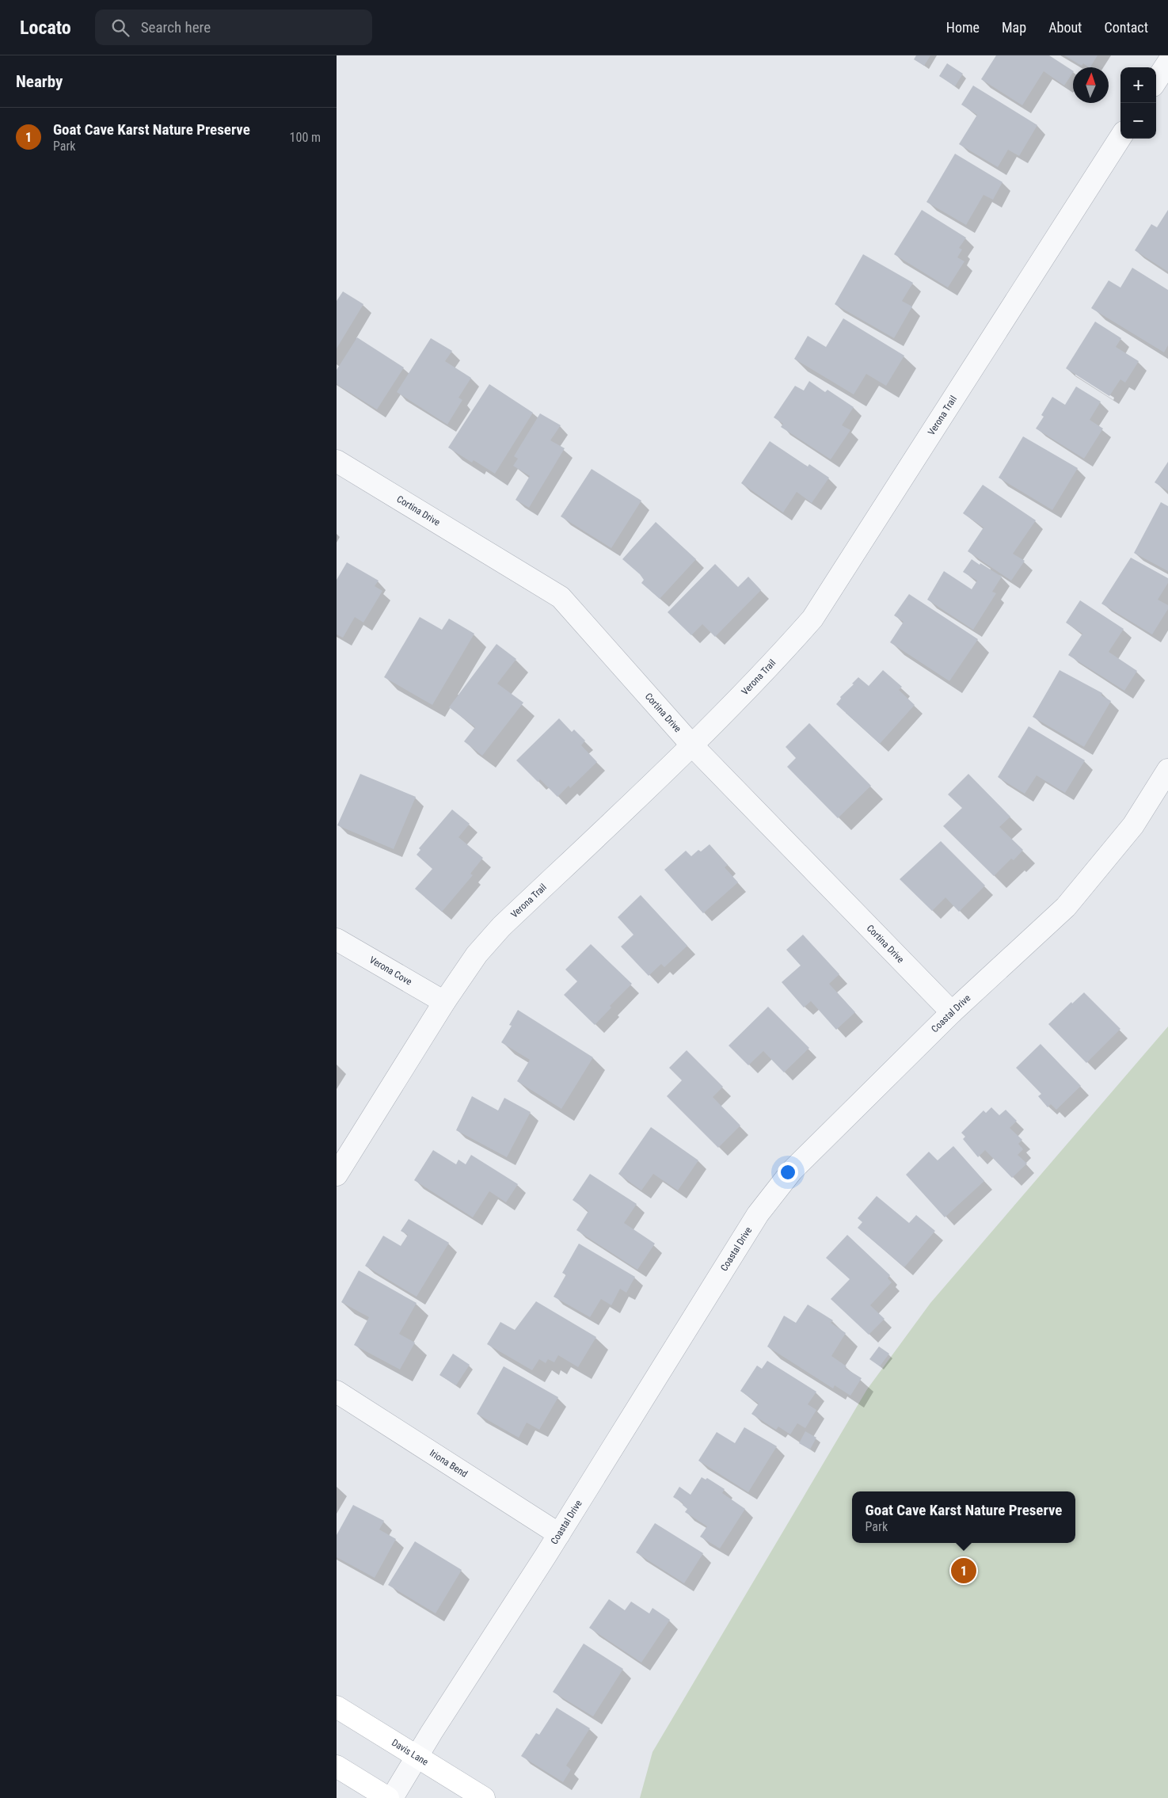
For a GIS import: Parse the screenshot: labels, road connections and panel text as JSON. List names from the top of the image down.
{
  "streets": {
    "main road": ["Davis Lane"],
    "street": [
      "Verona Trail",
      "Cortina Drive",
      "Verona Cove",
      "Coastal Drive",
      "Iriona Bend"
    ]
  },
  "crossings": [
    ["Verona Trail", "Cortina Drive"],
    ["Verona Trail", "Verona Cove"],
    ["Cortina Drive", "Coastal Drive"],
    ["Coastal Drive", "Iriona Bend"],
    ["Coastal Drive", "Davis Lane"]
  ],
  "north": "top",
  "page": {
    "header": "Locato",
    "search": "Search here",
    "nav": [
      "Home",
      "Map",
      "About",
      "Contact"
    ],
    "heading": "Nearby",
    "map_buttons": ["+", "−"],
    "list": [
      {
        "mark": "1",
        "name": "Goat Cave Karst Nature Preserve",
        "note": "Park",
        "value": "100 m"
      }
    ],
    "popup": ["Goat Cave Karst Nature Preserve", "Park"],
    "pins": "1"
  }
}
